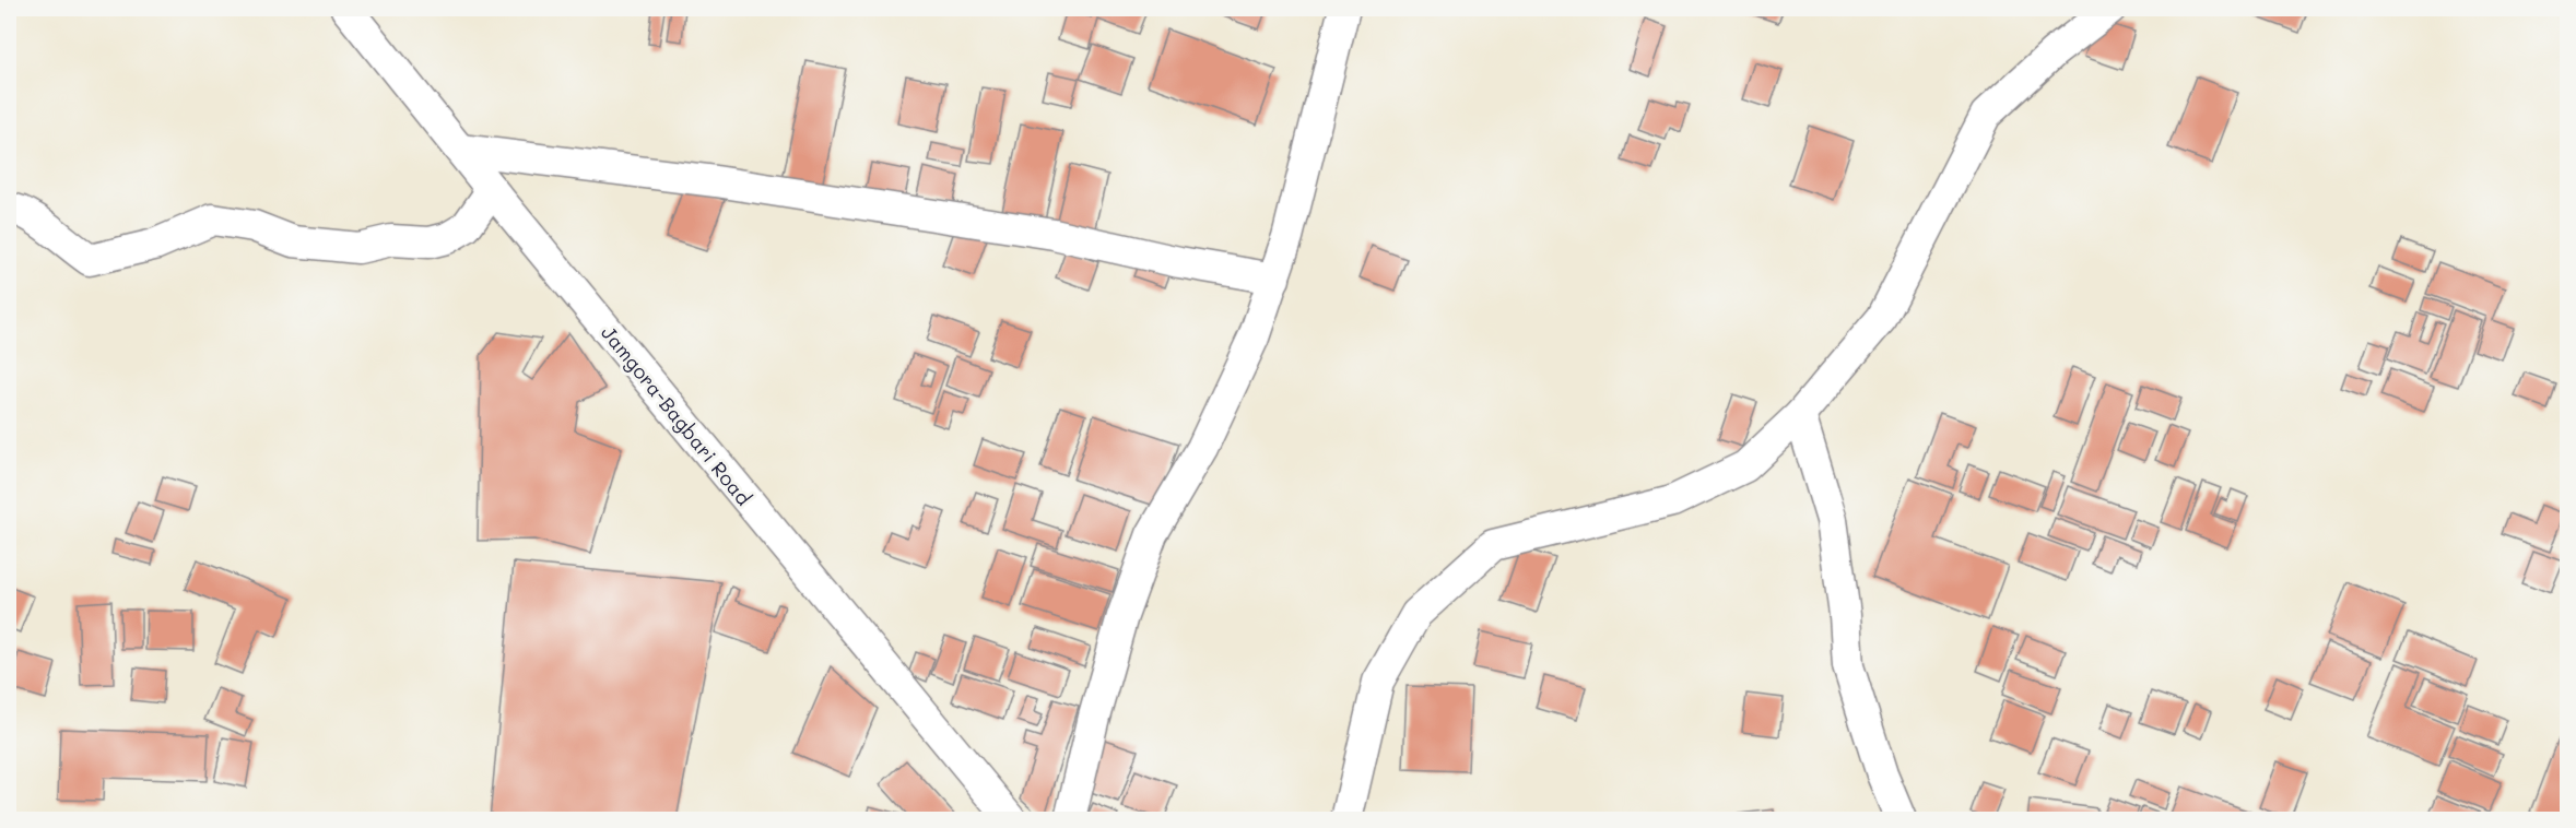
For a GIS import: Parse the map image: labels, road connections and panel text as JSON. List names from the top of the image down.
{
  "streets": {
    "street": ["Jamgora-Bagbari Road"]
  }
}
